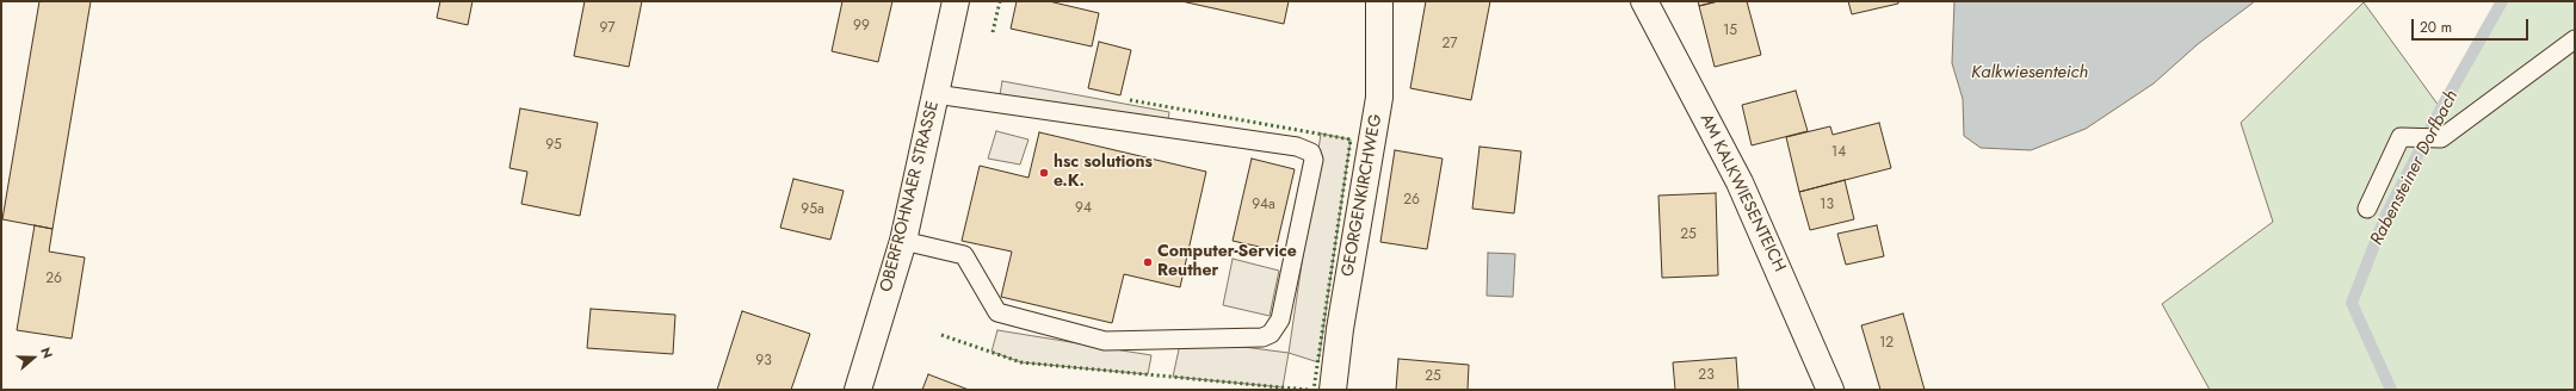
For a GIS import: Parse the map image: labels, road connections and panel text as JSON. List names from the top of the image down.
{
  "streets": {
    "street": ["AM KALKWIESENTEICH", "GEORGENKIRCHWEG", "OBERFROHNAER STRASSE"]
  },
  "water": ["Kalkwiesenteich", "Rabensteiner Dorfbach"],
  "places": ["hsc solutions e.K.", "Computer-Service Reuther"],
  "house_numbers": [
    "99",
    "97",
    "15",
    "27",
    "95",
    "14",
    "26",
    "94a",
    "13",
    "94",
    "95a",
    "25",
    "26",
    "12",
    "93",
    "23",
    "25"
  ],
  "scale_bar": "20 m",
  "north": "right"
}
